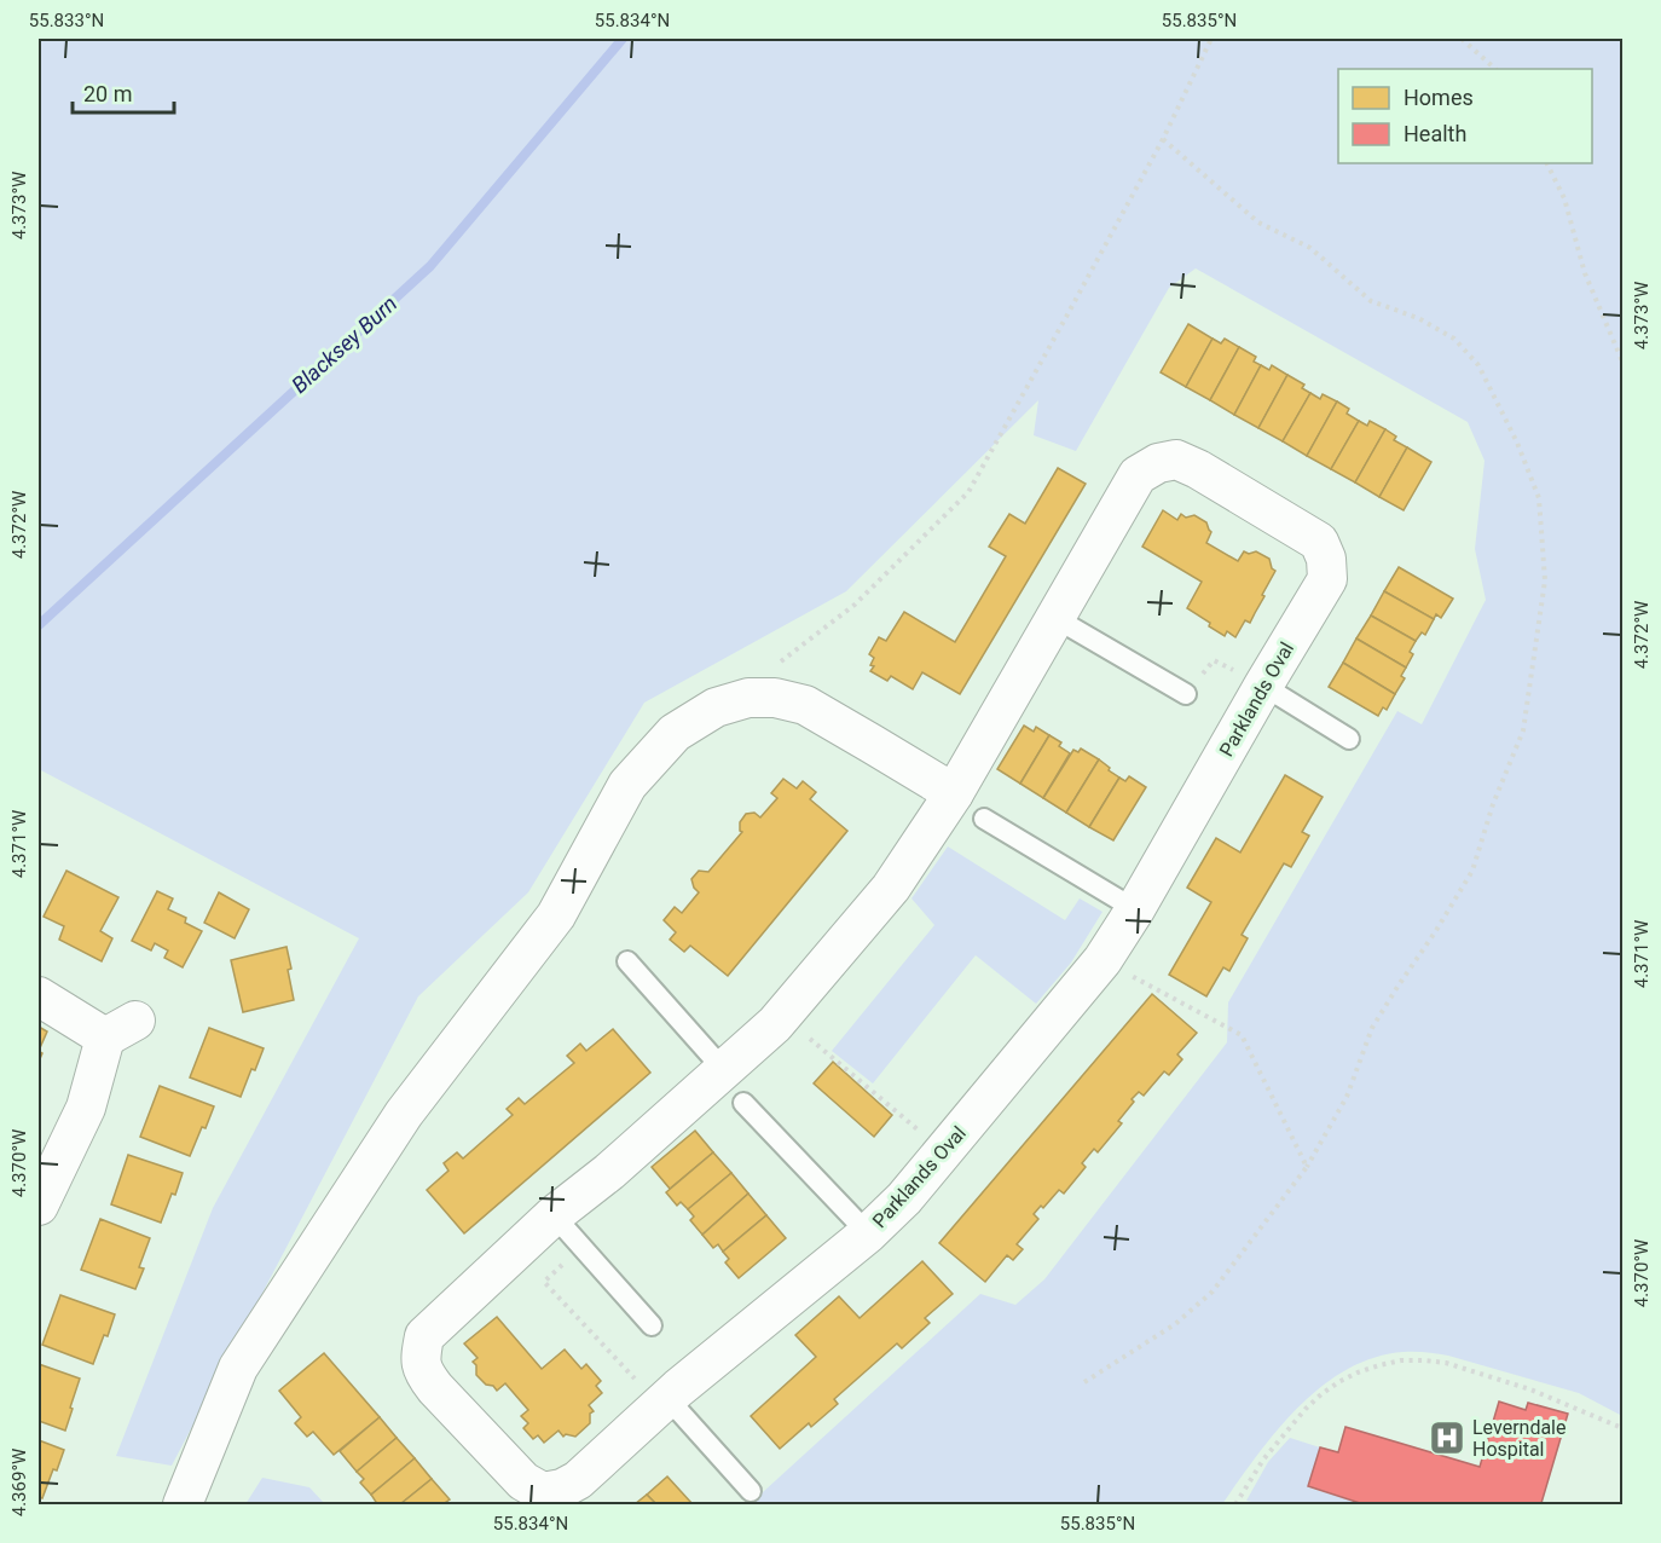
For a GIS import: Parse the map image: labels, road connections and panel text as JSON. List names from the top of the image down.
{
  "streets": {
    "street": ["Parklands Oval"]
  },
  "water": ["Blacksey Burn"],
  "places": {
    "hospital": ["Leverndale Hospital"]
  },
  "legend": ["Homes", "Health"],
  "scale_bar": "20 m",
  "coordinates": [
    "55.833°N",
    "55.834°N",
    "55.835°N",
    "4.373°W",
    "4.372°W",
    "4.371°W",
    "4.370°W",
    "4.369°W"
  ]
}
